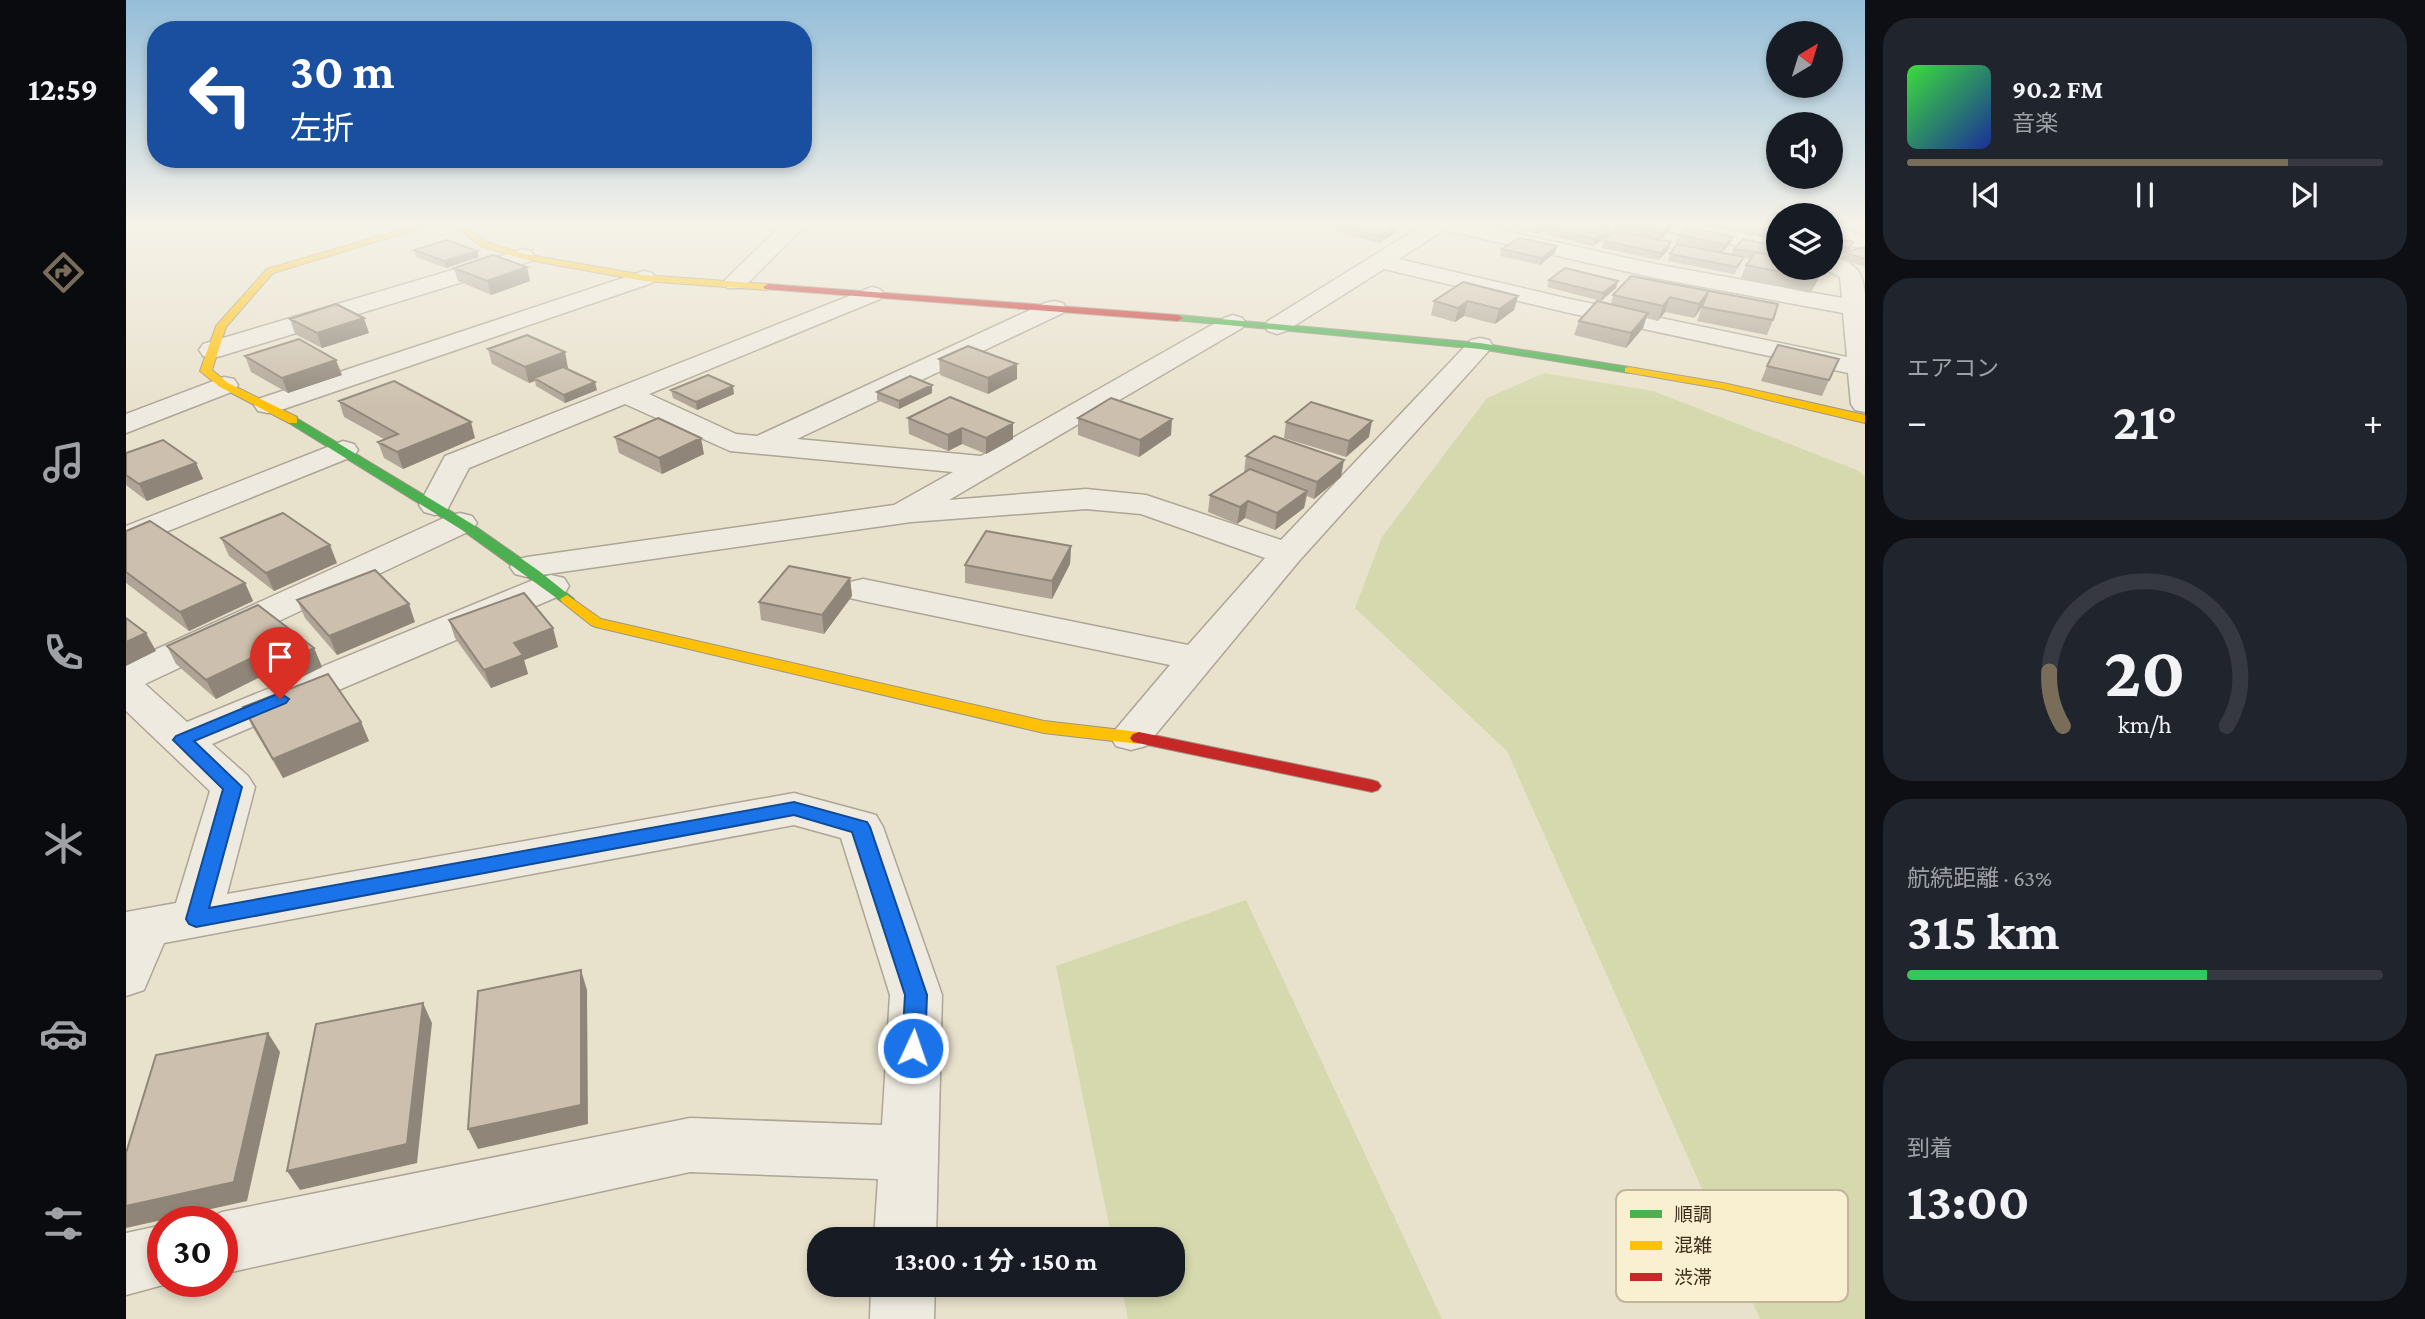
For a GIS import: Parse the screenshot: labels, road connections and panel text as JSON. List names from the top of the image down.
{
  "legend": ["順調", "混雑", "渋滞"],
  "north": "top right",
  "page": {
    "tabs": "12:59",
    "turn": ["30 m", "左折"],
    "song": ["90.2 FM", "音楽"],
    "tile": [
      "エアコン",
      ["航続距離 · 63%", "315 km"],
      ["到着", "13:00"]
    ],
    "heat": ["−", "21°", "+"],
    "limit": "30",
    "trip": "13:00 · 1 分 · 150 m",
    "gauge": ["20", "km/h"]
  }
}
